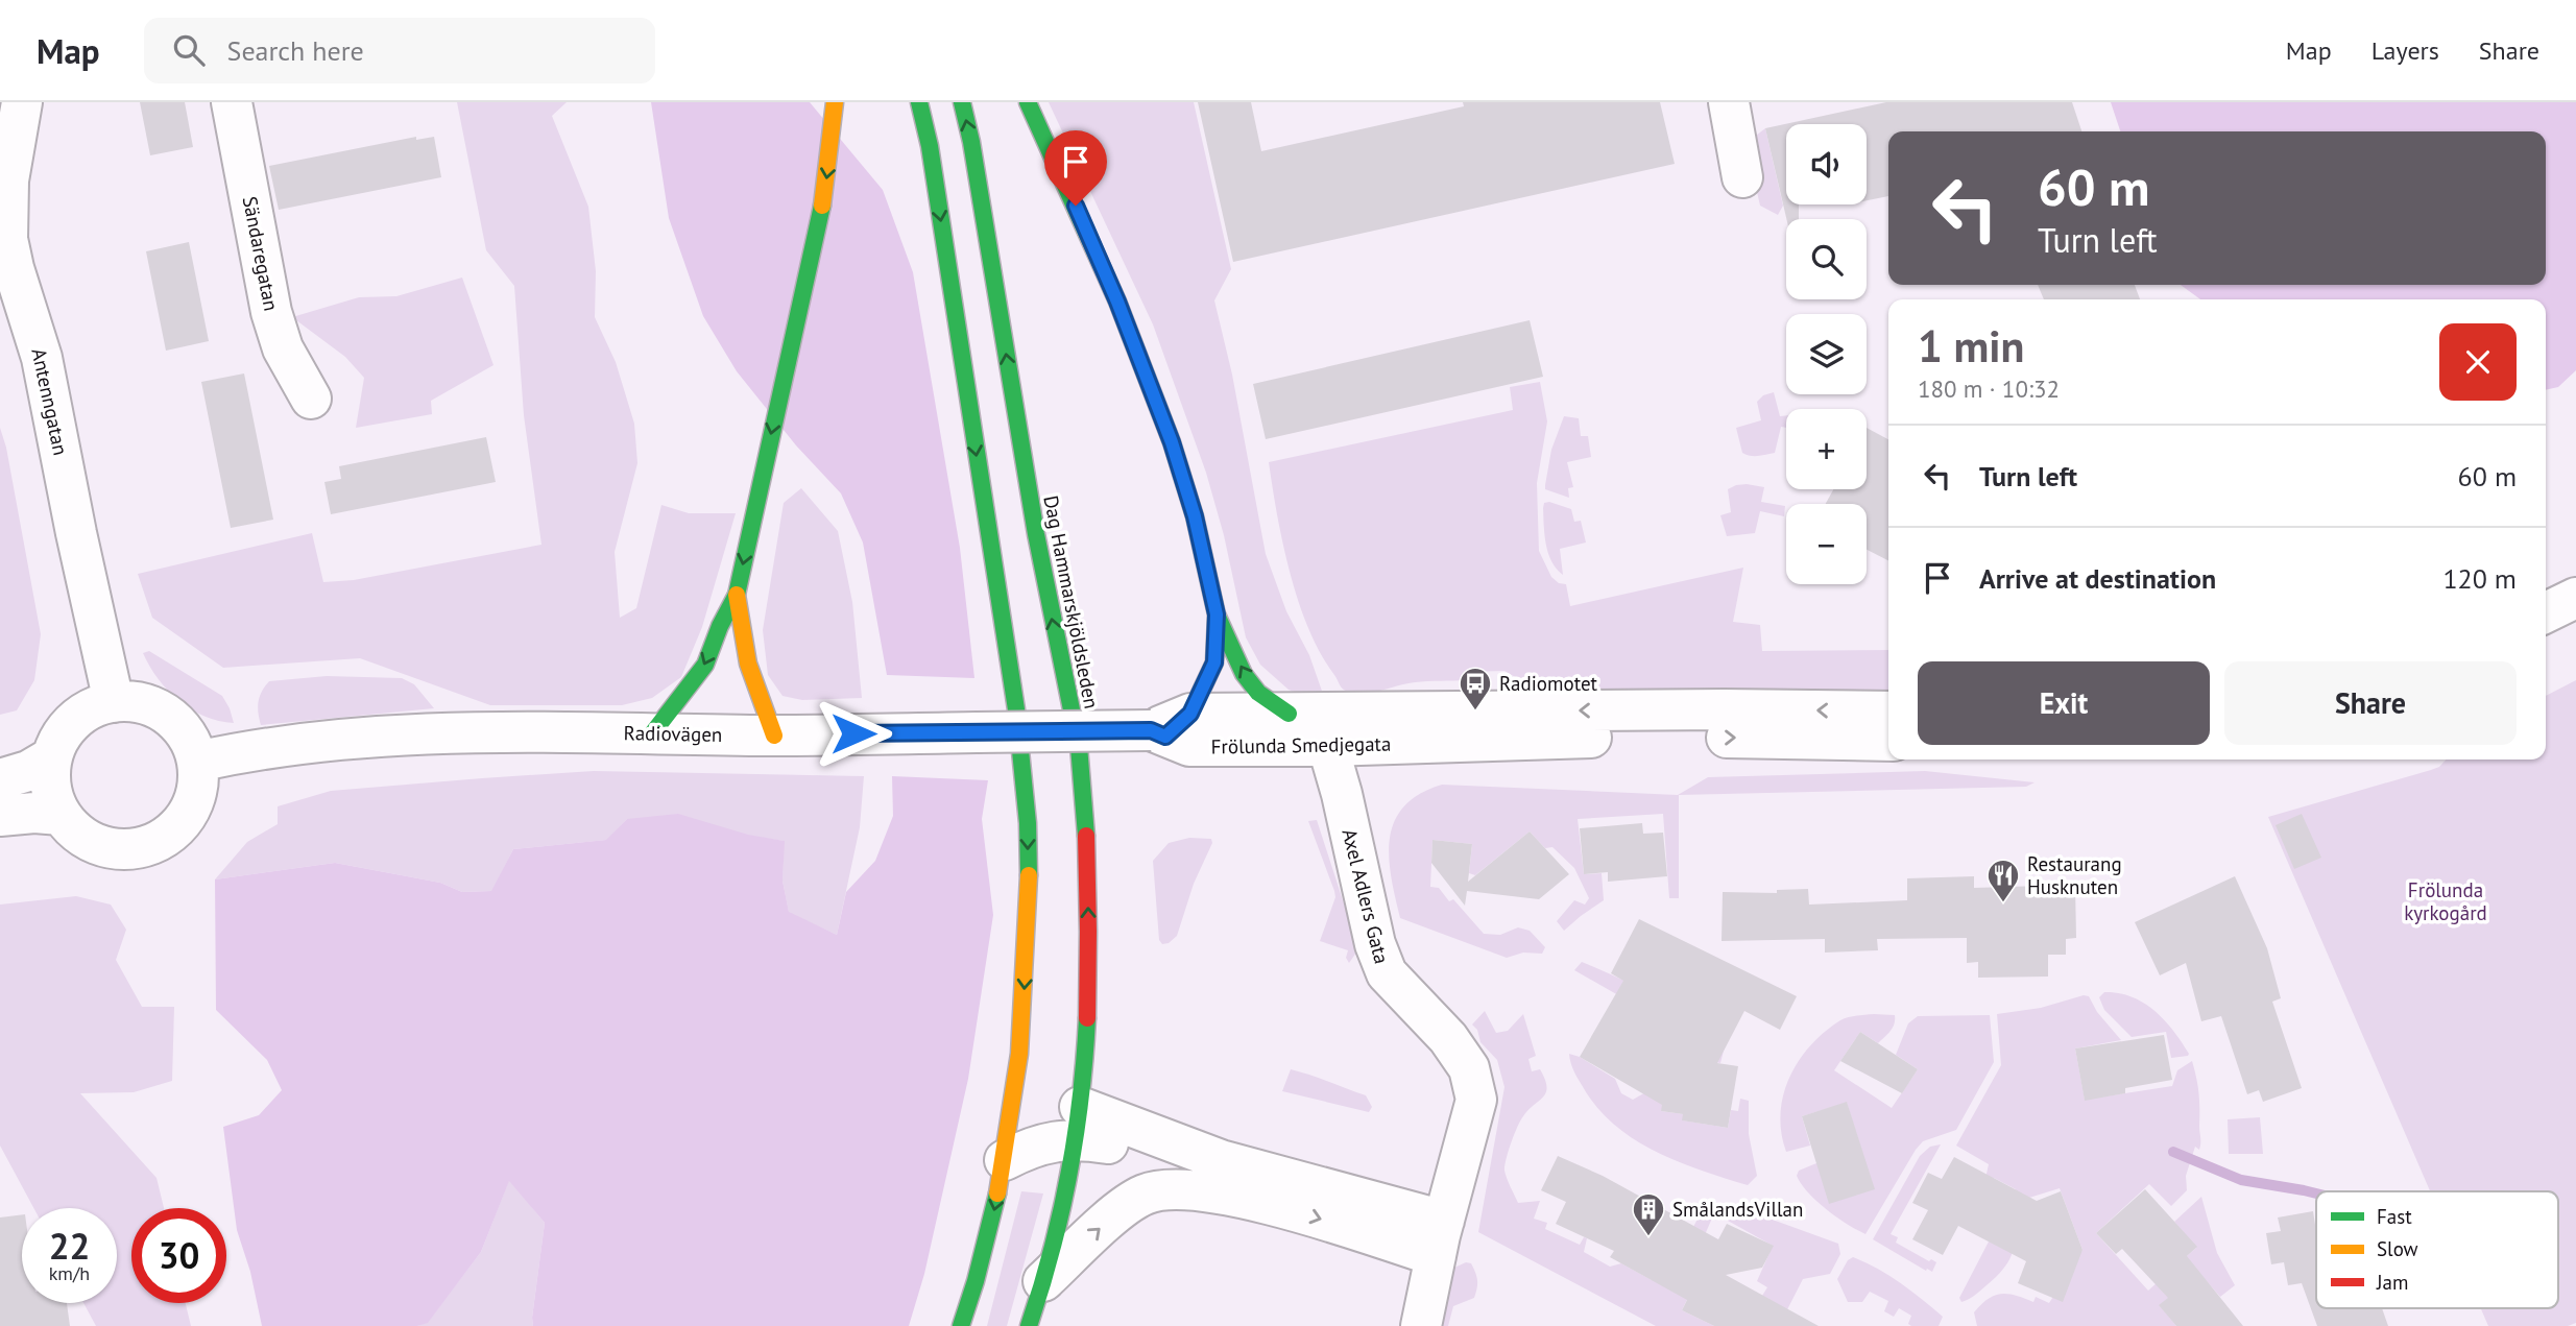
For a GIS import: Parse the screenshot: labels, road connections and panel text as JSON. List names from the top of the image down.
{
  "streets": {
    "main road": ["Dag Hammarskjöldsleden"],
    "street": [
      "Sändaregatan",
      "Antenngatan",
      "Radiovägen",
      "Frölunda Smedjegata",
      "Axel Adlers Gata"
    ]
  },
  "crossings": [
    ["Antenngatan", "Radiovägen"],
    ["Radiovägen", "Frölunda Smedjegata"],
    ["Frölunda Smedjegata", "Axel Adlers Gata"]
  ],
  "parks": ["Frölunda kyrkogård"],
  "places": {
    "bus stop": ["Radiomotet"],
    "restaurant": ["Restaurang Husknuten"],
    "building": ["SmålandsVillan"]
  },
  "legend": ["Fast", "Slow", "Jam"],
  "page": {
    "header": "Map",
    "search": "Search here",
    "nav": ["Map", "Layers", "Share"],
    "map_buttons": ["+", "−"],
    "turn": ["60 m", "Turn left"],
    "heading": ["1 min", "180 m · 10:32"],
    "list": [
      {
        "name": "Turn left",
        "value": "60 m"
      },
      {
        "name": "Arrive at destination",
        "value": "120 m"
      }
    ],
    "buttons": ["Exit", "Share"],
    "speed": "22 km/h",
    "limit": "30"
  }
}
